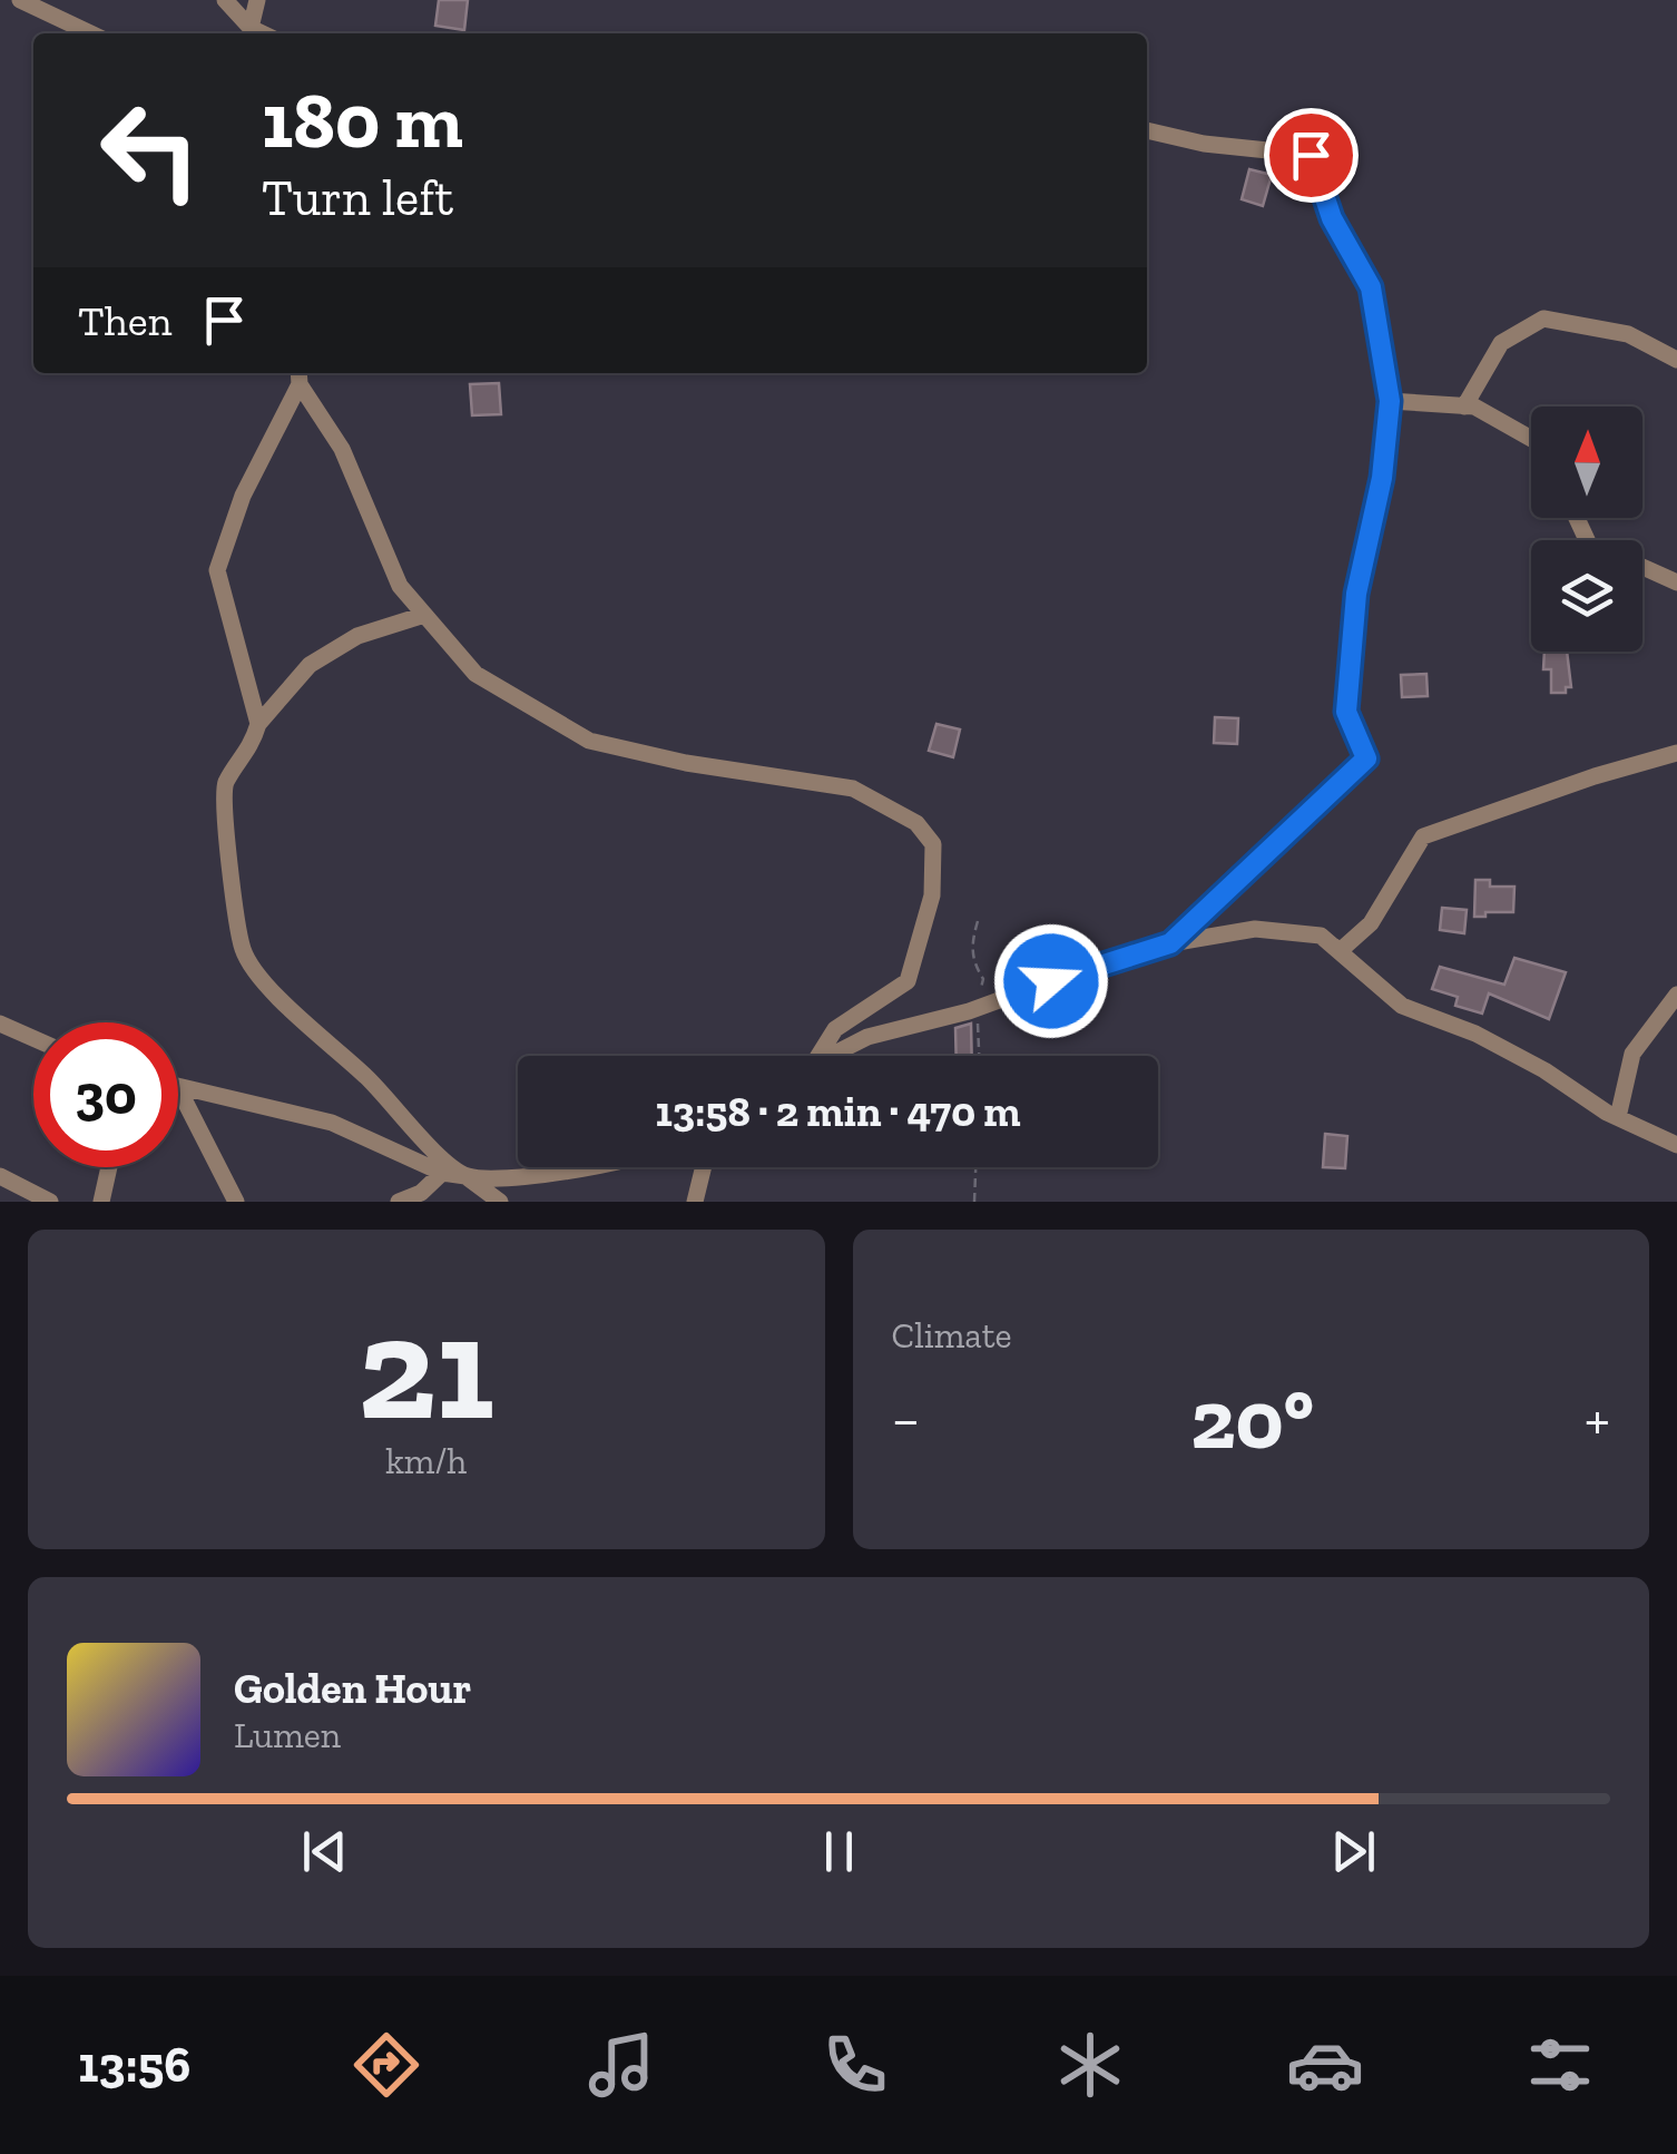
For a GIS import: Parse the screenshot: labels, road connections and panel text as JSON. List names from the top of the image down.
{
  "north": "top",
  "page": {
    "turn": ["180 m", "Turn left"],
    "then": "Then",
    "limit": "30",
    "trip": "13:58 · 2 min · 470 m",
    "tile": [
      ["21", "km/h"],
      "Climate"
    ],
    "heat": ["−", "20°", "+"],
    "song": ["Golden Hour", "Lumen"],
    "tabs": "13:56"
  }
}
